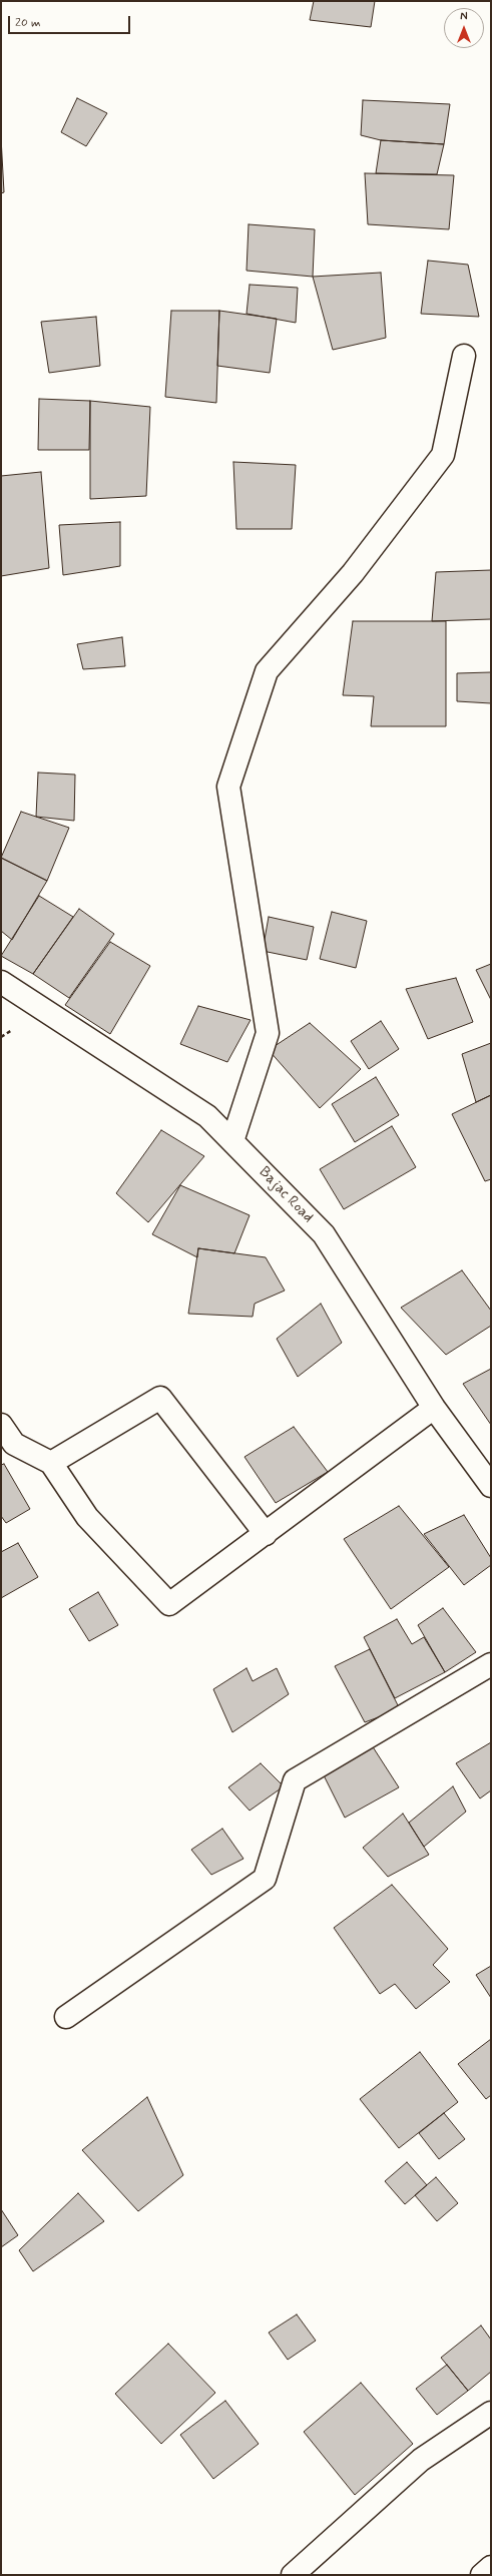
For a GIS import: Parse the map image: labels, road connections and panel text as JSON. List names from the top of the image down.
{
  "streets": {
    "street": ["Bajac Road"]
  },
  "scale_bar": "20 m",
  "north": "top"
}
